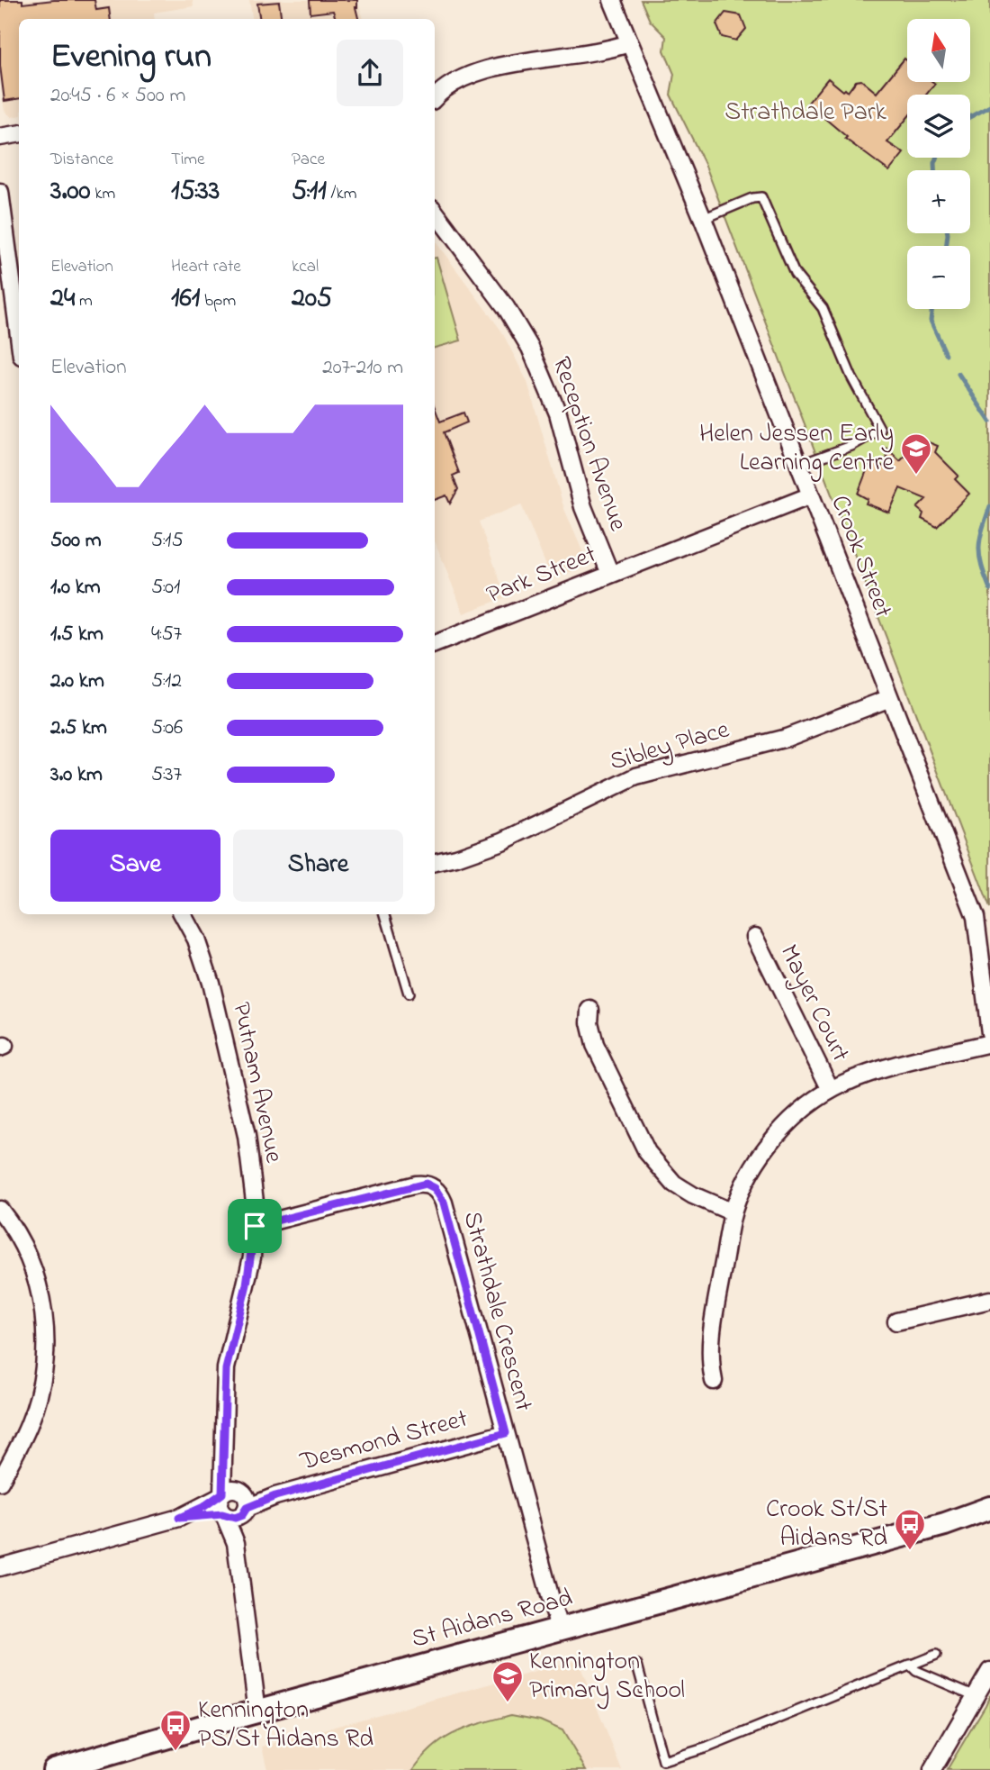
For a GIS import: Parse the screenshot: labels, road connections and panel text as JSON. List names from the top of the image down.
{
  "streets": {
    "street": [
      "Reception Avenue",
      "Crook Street",
      "Park Street",
      "Sibley Place",
      "Mayer Court",
      "Putnam Avenue",
      "Strathdale Crescent",
      "Desmond Street",
      "St Aidans Road"
    ]
  },
  "crossings": [
    ["Reception Avenue", "Park Street"],
    ["Crook Street", "Park Street"],
    ["Crook Street", "Sibley Place"],
    ["Putnam Avenue", "Strathdale Crescent"],
    ["Putnam Avenue", "Desmond Street"],
    ["Strathdale Crescent", "Desmond Street"],
    ["Strathdale Crescent", "St Aidans Road"]
  ],
  "parks": ["Strathdale Park"],
  "places": {
    "school or university": ["Helen Jessen Early Learning Centre", "Kennington Primary School"],
    "bus stop": ["Crook St/St Aidans Rd", "Kennington PS/St Aidans Rd"]
  },
  "north": "top",
  "page": {
    "map_buttons": ["+", "−"],
    "heading": ["Evening run", "20:45 · 6 × 500 m"],
    "stats": [
      ["Distance", "3.00 km"],
      ["Time", "15:33"],
      ["Pace", "5:11 /km"],
      ["Elevation", "24 m"],
      ["Heart rate", "161 bpm"],
      ["kcal", "205"]
    ],
    "chart": ["Elevation", "207–210 m"],
    "list": [
      {
        "name": "500 m",
        "note": "5:15"
      },
      {
        "name": "1.0 km",
        "note": "5:01"
      },
      {
        "name": "1.5 km",
        "note": "4:57"
      },
      {
        "name": "2.0 km",
        "note": "5:12"
      },
      {
        "name": "2.5 km",
        "note": "5:06"
      },
      {
        "name": "3.0 km",
        "note": "5:37"
      }
    ],
    "buttons": ["Save", "Share"]
  }
}
